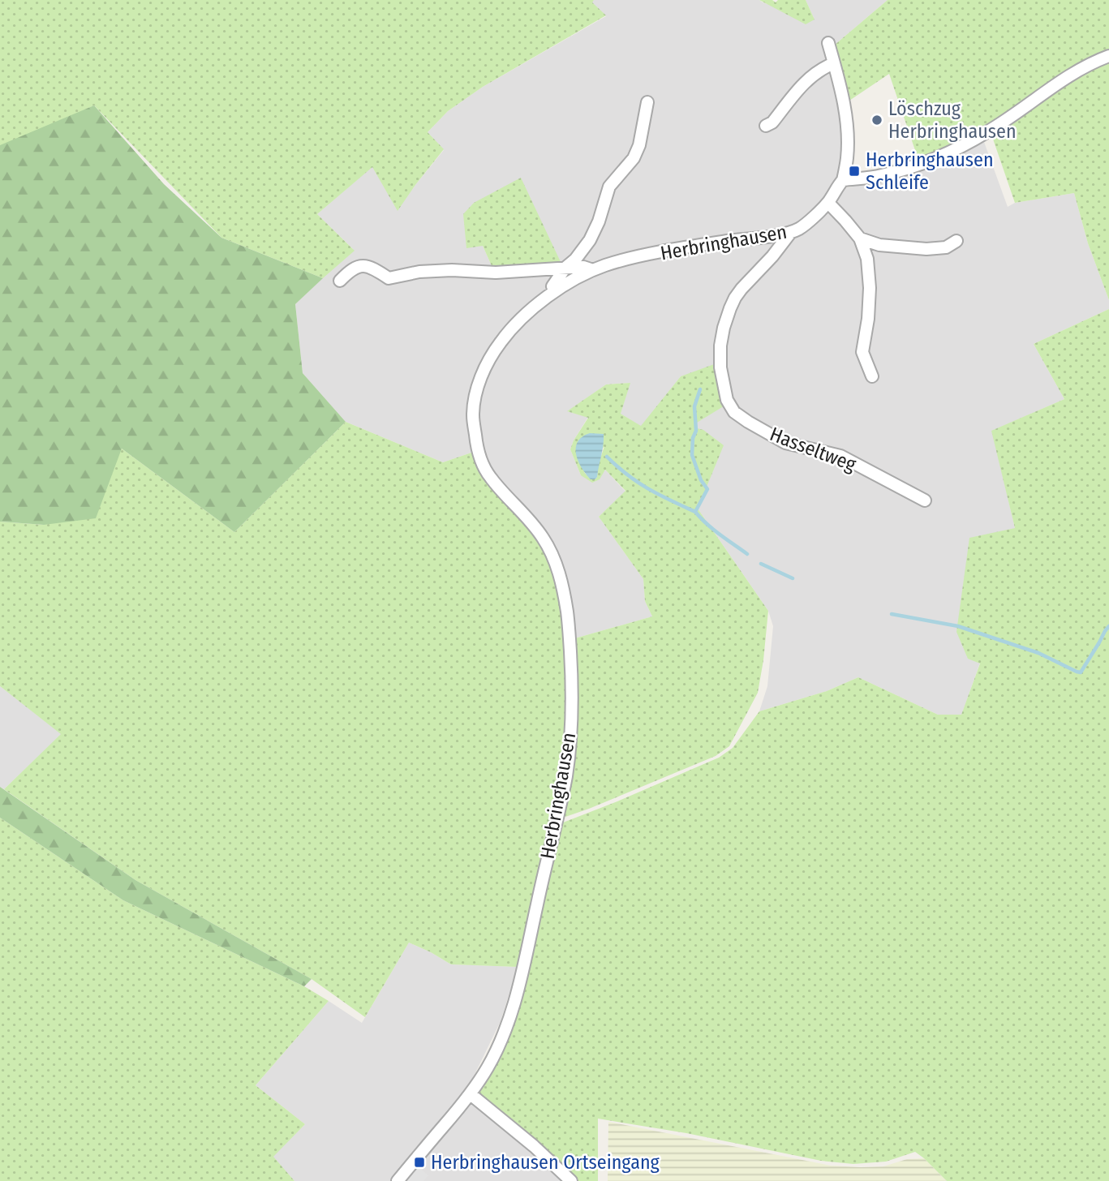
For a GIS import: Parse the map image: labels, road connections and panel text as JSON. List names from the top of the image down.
{
  "streets": {
    "street": ["Herbringhausen", "Hasseltweg"]
  },
  "crossings": [
    ["Herbringhausen", "Hasseltweg"]
  ],
  "places": {
    "other": ["Löschzug Herbringhausen"],
    "transit": ["Herbringhausen Schleife", "Herbringhausen Ortseingang"]
  }
}
